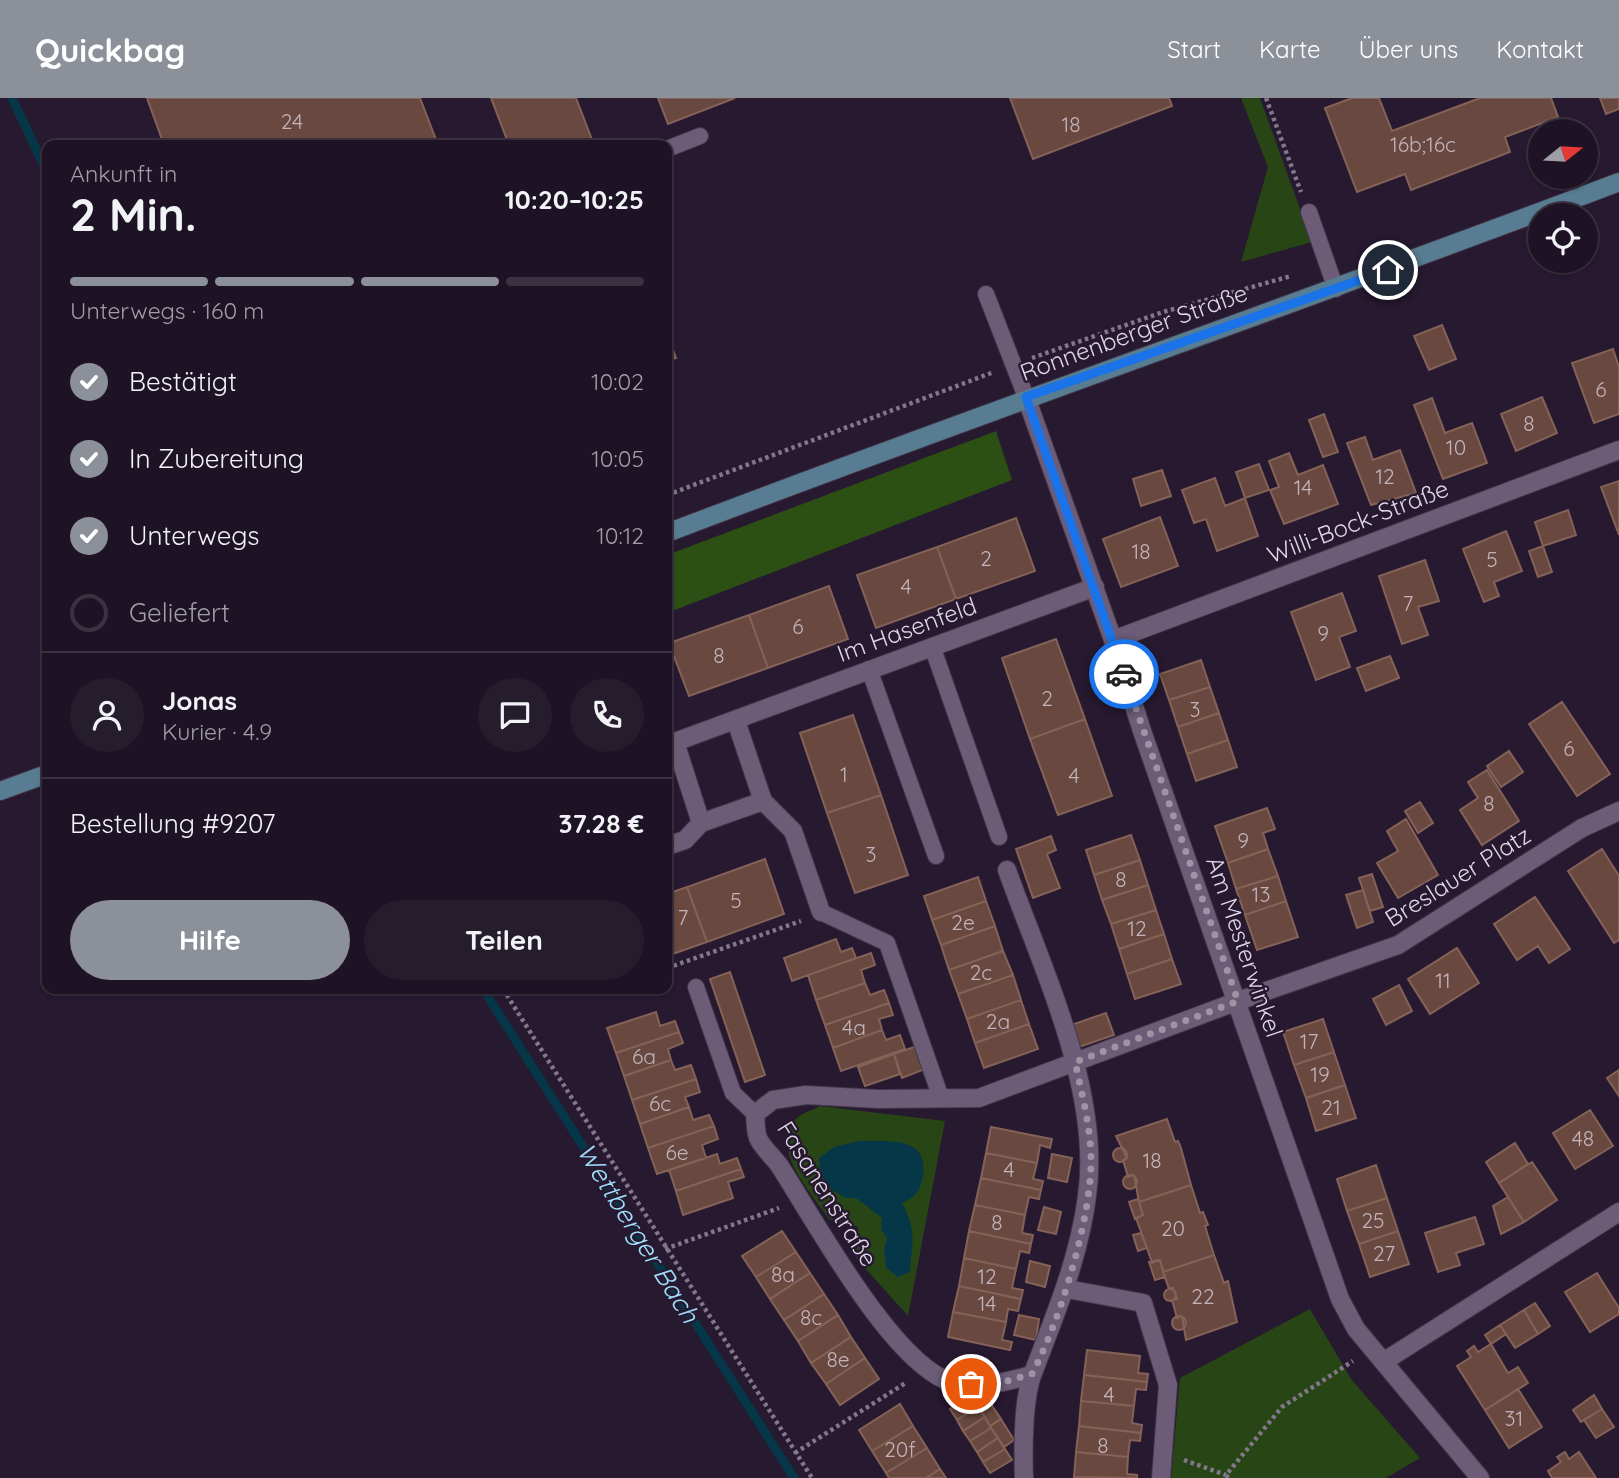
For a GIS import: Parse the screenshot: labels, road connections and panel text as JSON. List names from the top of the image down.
{
  "streets": {
    "street": [
      "Ronnenberger Straße",
      "Willi-Bock-Straße",
      "Im Hasenfeld",
      "Breslauer Platz",
      "Am Mesterwinkel",
      "Fasanenstraße"
    ]
  },
  "crossings": [
    ["Ronnenberger Straße", "Am Mesterwinkel"],
    ["Willi-Bock-Straße", "Am Mesterwinkel"],
    ["Im Hasenfeld", "Am Mesterwinkel"],
    ["Breslauer Platz", "Am Mesterwinkel"],
    ["Breslauer Platz", "Fasanenstraße"],
    ["Am Mesterwinkel", "Fasanenstraße"]
  ],
  "water": ["Wettberger Bach"],
  "house_numbers": [
    "24",
    "18",
    "16b;16c",
    "6",
    "8",
    "10",
    "12",
    "14",
    "18",
    "2",
    "5",
    "4",
    "7",
    "6",
    "9",
    "8",
    "2",
    "3",
    "6",
    "1",
    "4",
    "8",
    "9",
    "3",
    "8",
    "13",
    "5",
    "7",
    "2e",
    "12",
    "2c",
    "11",
    "2a",
    "4a",
    "17",
    "6a",
    "19",
    "6c",
    "21",
    "48",
    "6e",
    "18",
    "4",
    "25",
    "8",
    "20",
    "27",
    "8a",
    "12",
    "22",
    "14",
    "8c",
    "8e",
    "4",
    "31",
    "8",
    "20f"
  ],
  "north": "right",
  "page": {
    "header": "Quickbag",
    "nav": [
      "Start",
      "Karte",
      "Über uns",
      "Kontakt"
    ],
    "heading": ["2 Min.", "Ankunft in", "10:20–10:25"],
    "panel": [
      "Jonas",
      "Kurier · 4.9",
      "Bestellung #9207",
      "37.28 €"
    ],
    "bar": "Unterwegs · 160 m",
    "list": [
      ["Bestätigt", "10:02"],
      ["In Zubereitung", "10:05"],
      ["Unterwegs", "10:12"],
      "Geliefert"
    ],
    "buttons": ["Hilfe", "Teilen"]
  }
}
